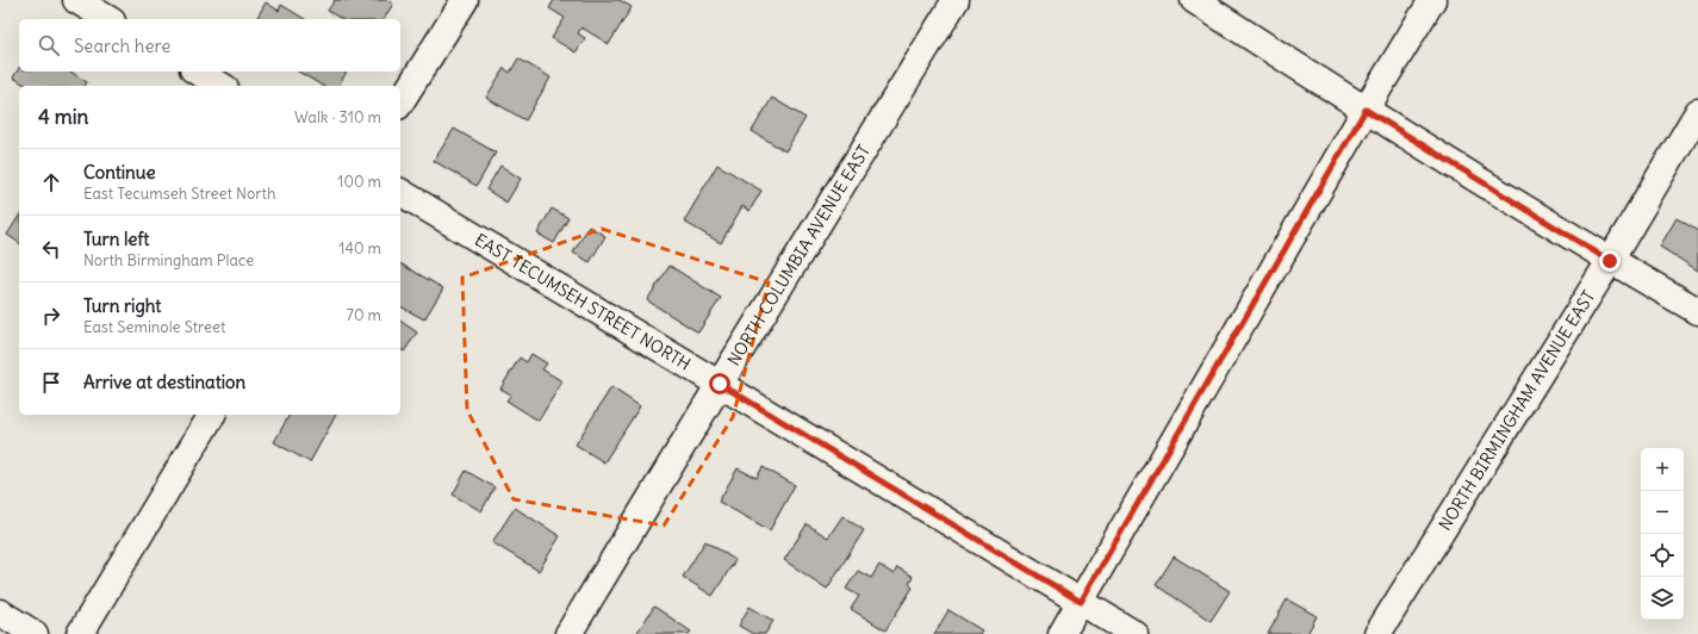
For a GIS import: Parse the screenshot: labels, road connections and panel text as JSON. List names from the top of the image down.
{
  "streets": {
    "street": ["NORTH COLUMBIA AVENUE EAST", "EAST TECUMSEH STREET NORTH", "NORTH BIRMINGHAM AVENUE EAST"]
  },
  "crossings": [
    ["NORTH COLUMBIA AVENUE EAST", "EAST TECUMSEH STREET NORTH"]
  ],
  "page": {
    "search": "Search here",
    "heading": ["4 min", "Walk · 310 m"],
    "list": [
      ["Continue", "East Tecumseh Street North", "100 m"],
      ["Turn left", "North Birmingham Place", "140 m"],
      ["Turn right", "East Seminole Street", "70 m"],
      "Arrive at destination"
    ],
    "map_buttons": ["+", "−"]
  }
}
